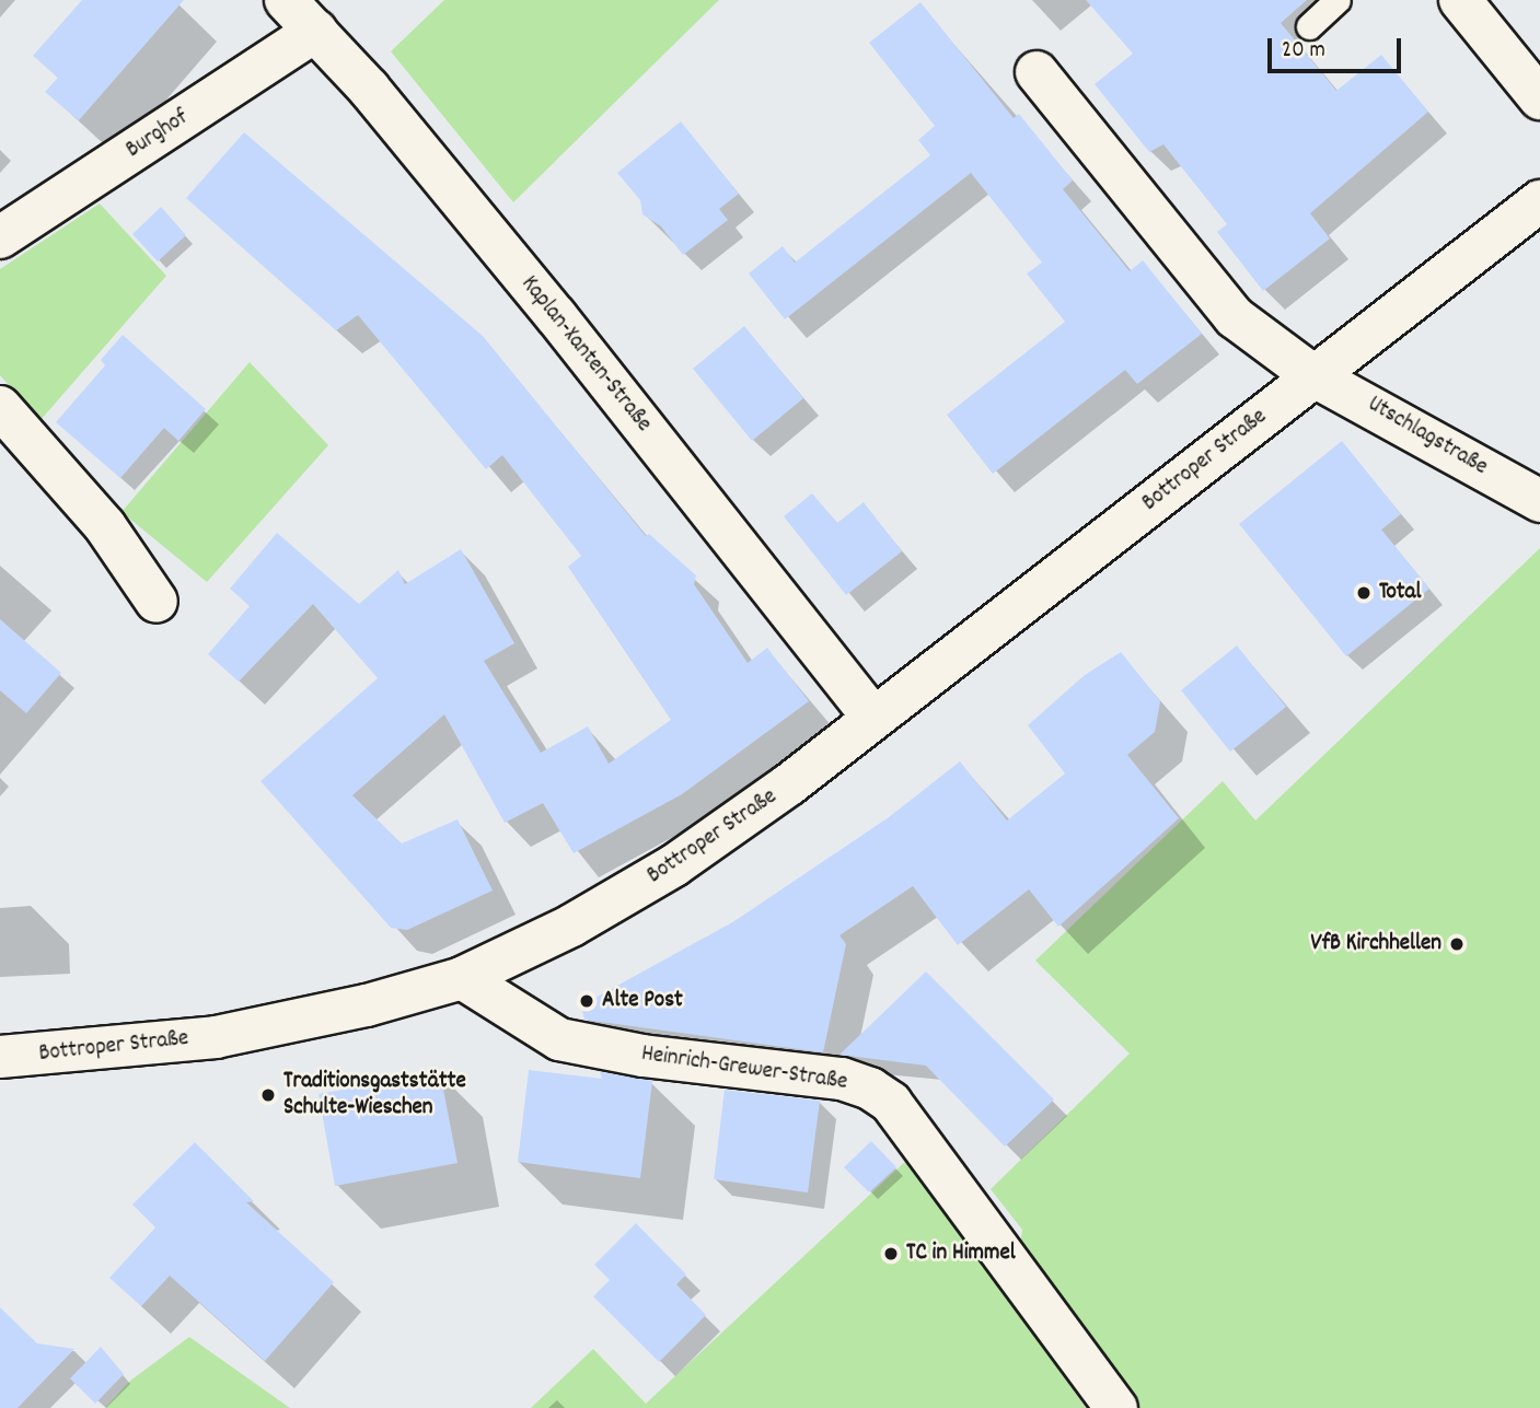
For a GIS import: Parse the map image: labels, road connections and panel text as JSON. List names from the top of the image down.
{
  "streets": {
    "street": [
      "Burghof",
      "Kaplan-Xanten-Straße",
      "Utschlagstraße",
      "Bottroper Straße",
      "Heinrich-Grewer-Straße"
    ]
  },
  "crossings": [
    ["Burghof", "Kaplan-Xanten-Straße"],
    ["Kaplan-Xanten-Straße", "Bottroper Straße"],
    ["Utschlagstraße", "Bottroper Straße"],
    ["Bottroper Straße", "Heinrich-Grewer-Straße"]
  ],
  "places": [
    "Total",
    "VfB Kirchhellen",
    "Alte Post",
    "Traditionsgaststätte Schulte-Wieschen",
    "TC in Himmel"
  ],
  "scale_bar": "20 m"
}
